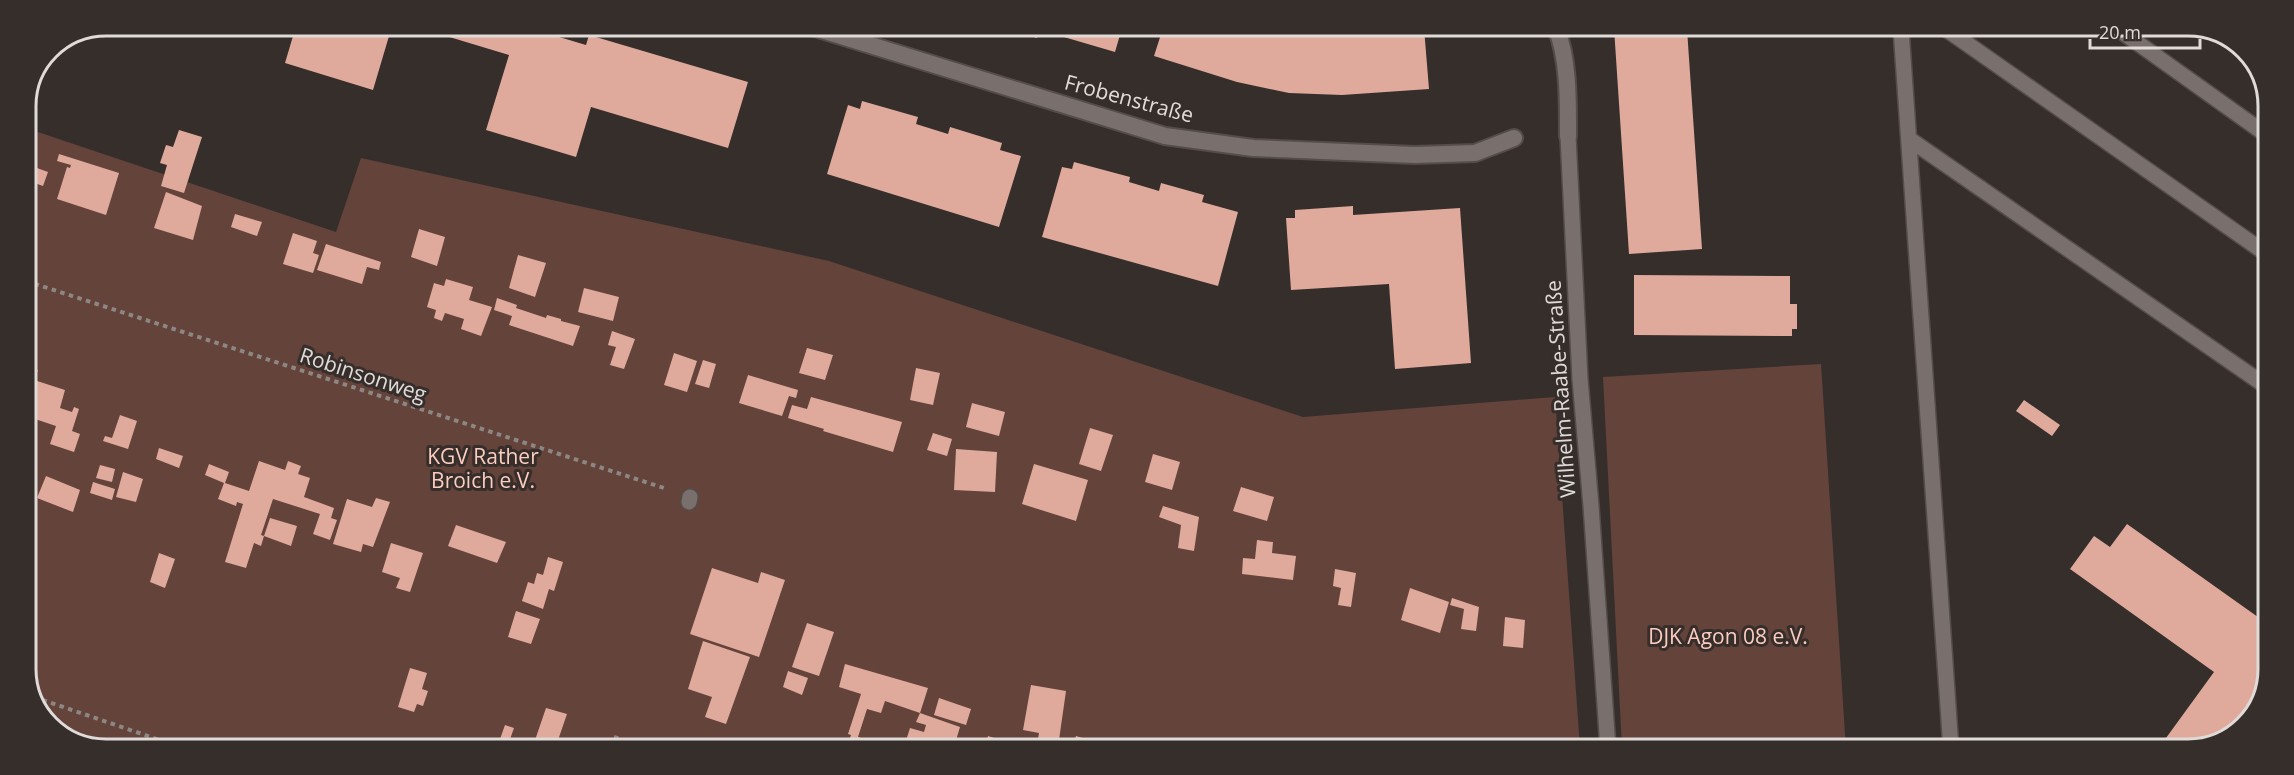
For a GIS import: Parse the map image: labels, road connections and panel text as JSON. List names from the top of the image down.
{
  "streets": {
    "street": ["Frobenstraße", "Wilhelm-Raabe-Straße"],
    "path": ["Robinsonweg"]
  },
  "parks": ["KGV Rather Broich e.V.", "DJK Agon 08 e.V."],
  "scale_bar": "20 m"
}
